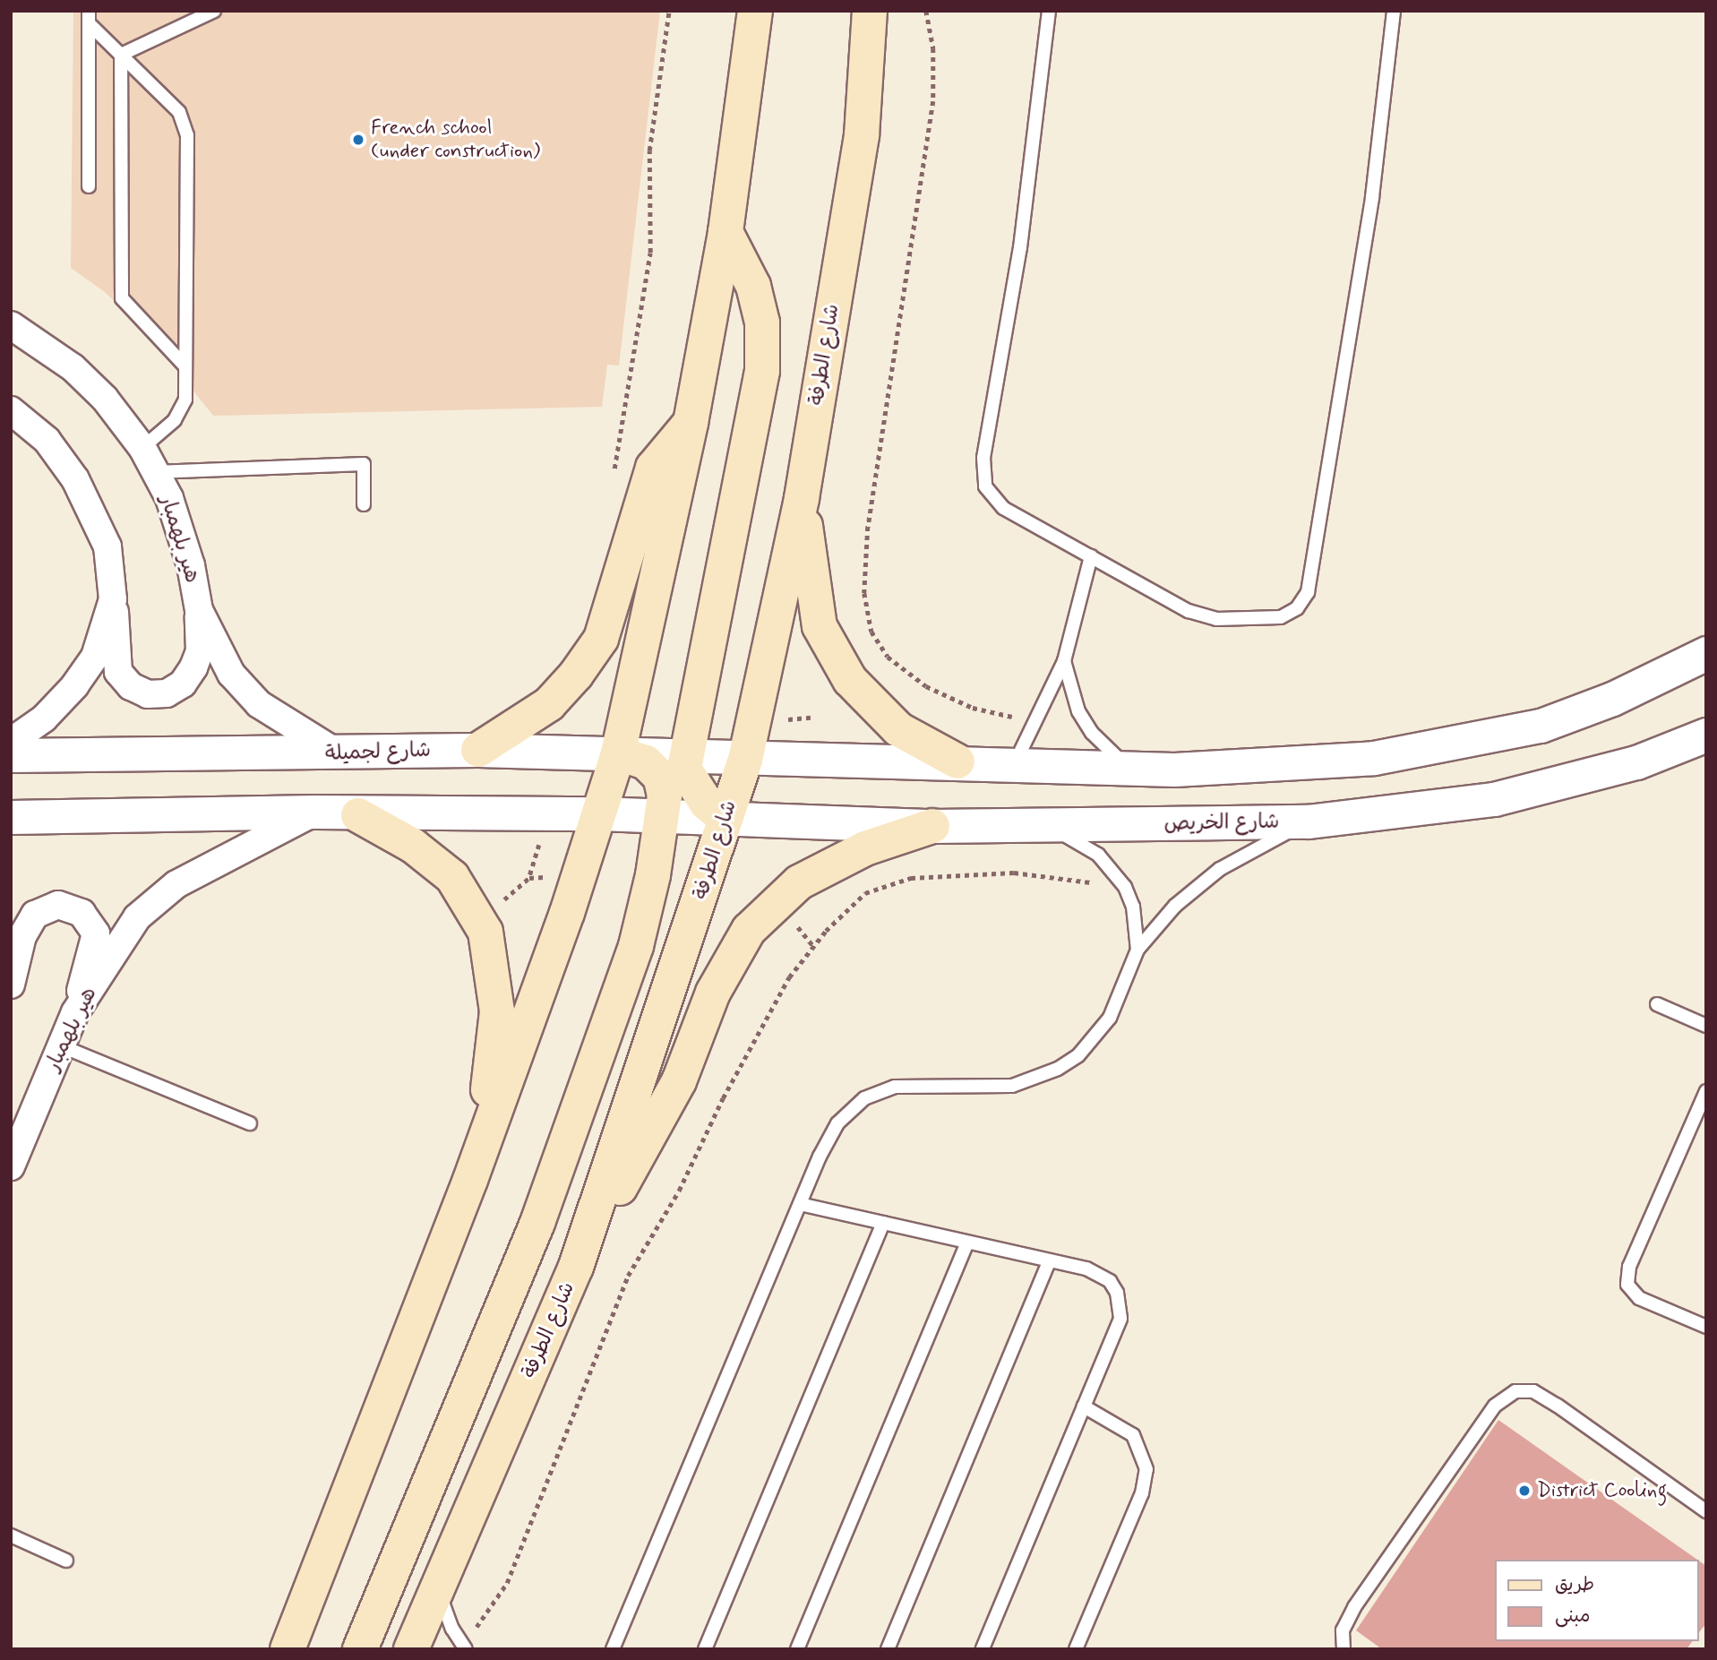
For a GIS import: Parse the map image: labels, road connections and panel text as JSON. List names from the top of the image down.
{
  "streets": {
    "main road": ["شارع الطرفة"],
    "street": ["هير بلهمبار", "شارع لجميلة", "شارع الخريص"]
  },
  "crossings": [
    ["شارع الطرفة", "شارع لجميلة"],
    ["شارع الطرفة", "شارع الخريص"],
    ["هير بلهمبار", "شارع لجميلة"]
  ],
  "places": ["French school (under construction)", "District Cooling"],
  "legend": ["طريق", "مبنى"]
}
